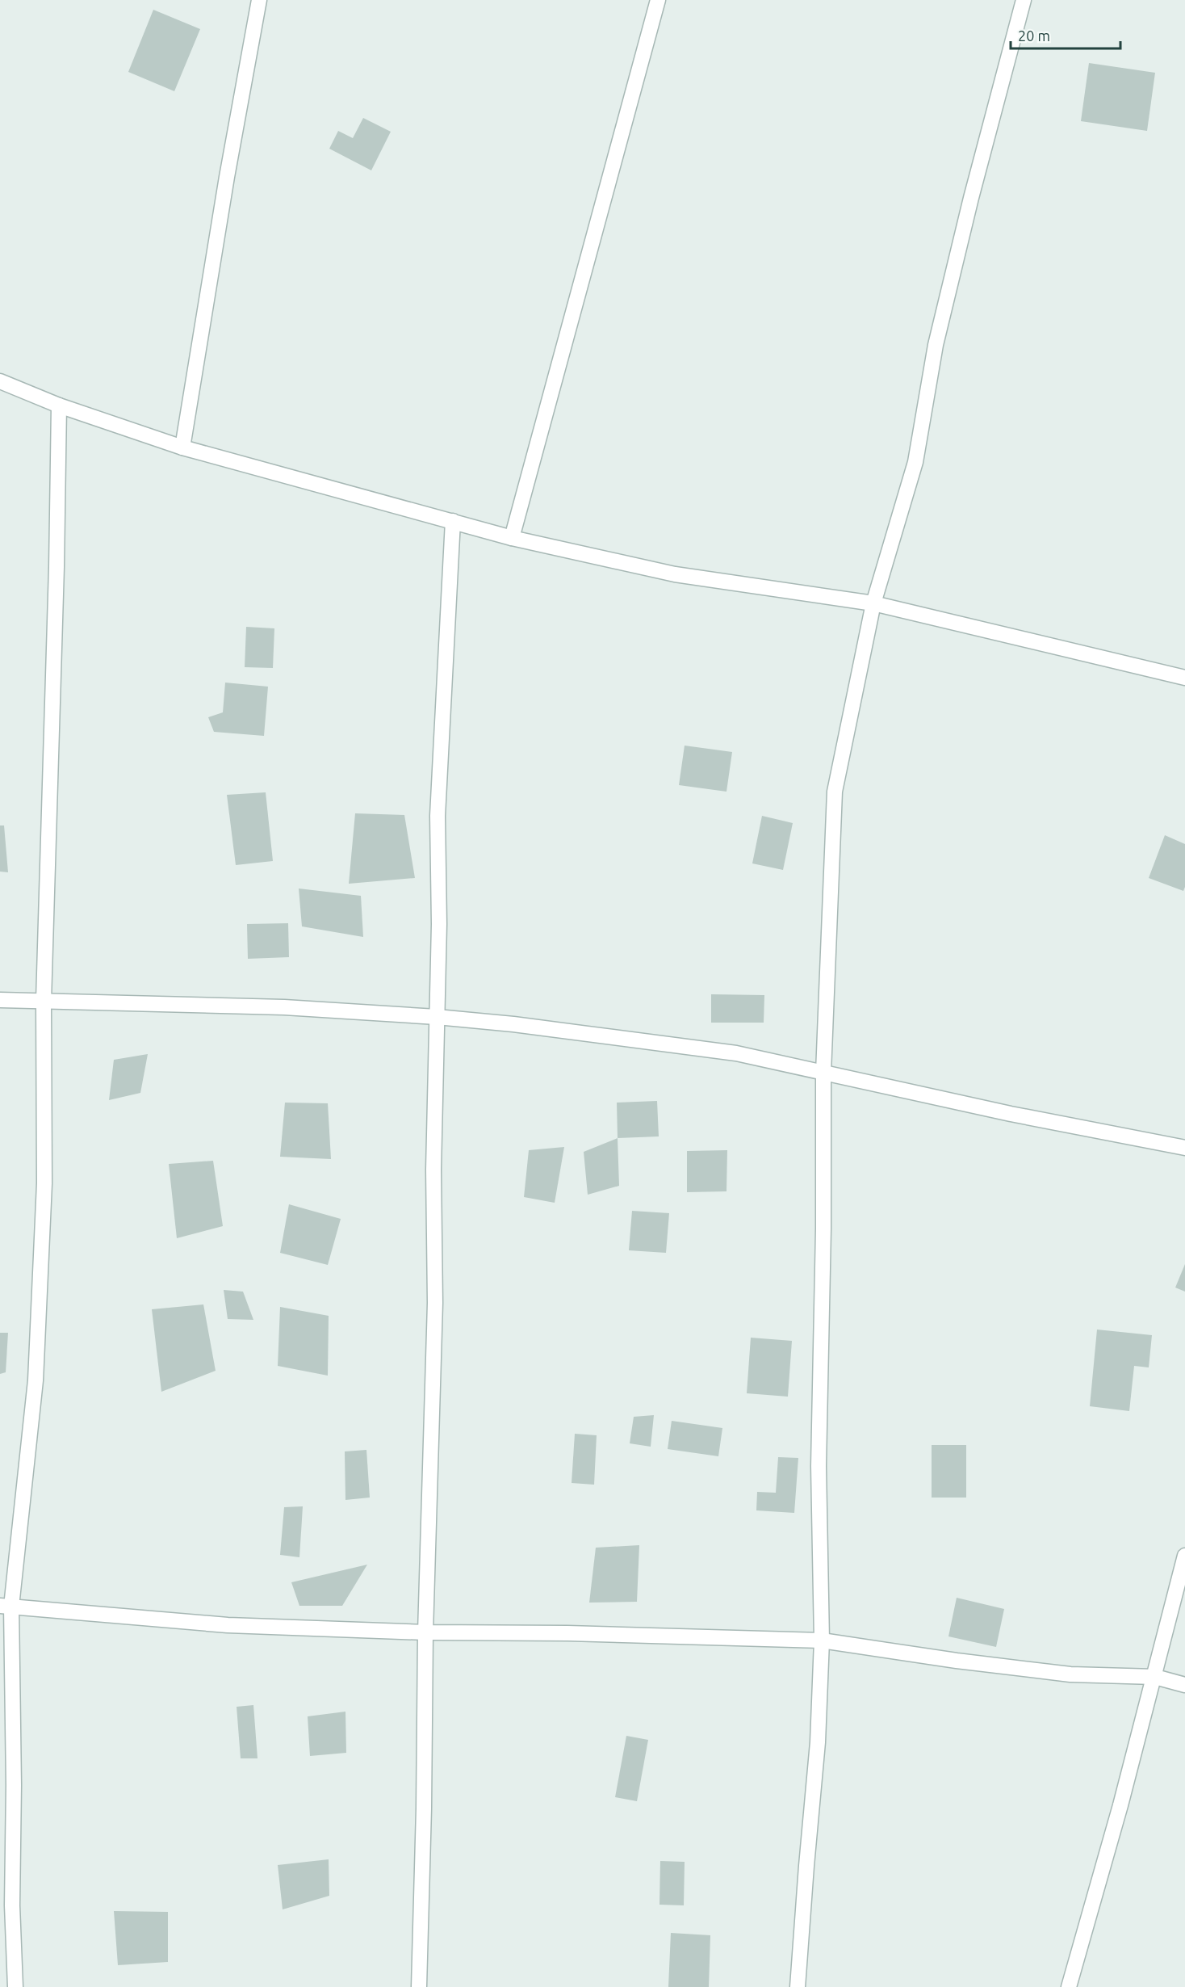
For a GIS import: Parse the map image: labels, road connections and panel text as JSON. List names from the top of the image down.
{
  "scale_bar": "20 m"
}
